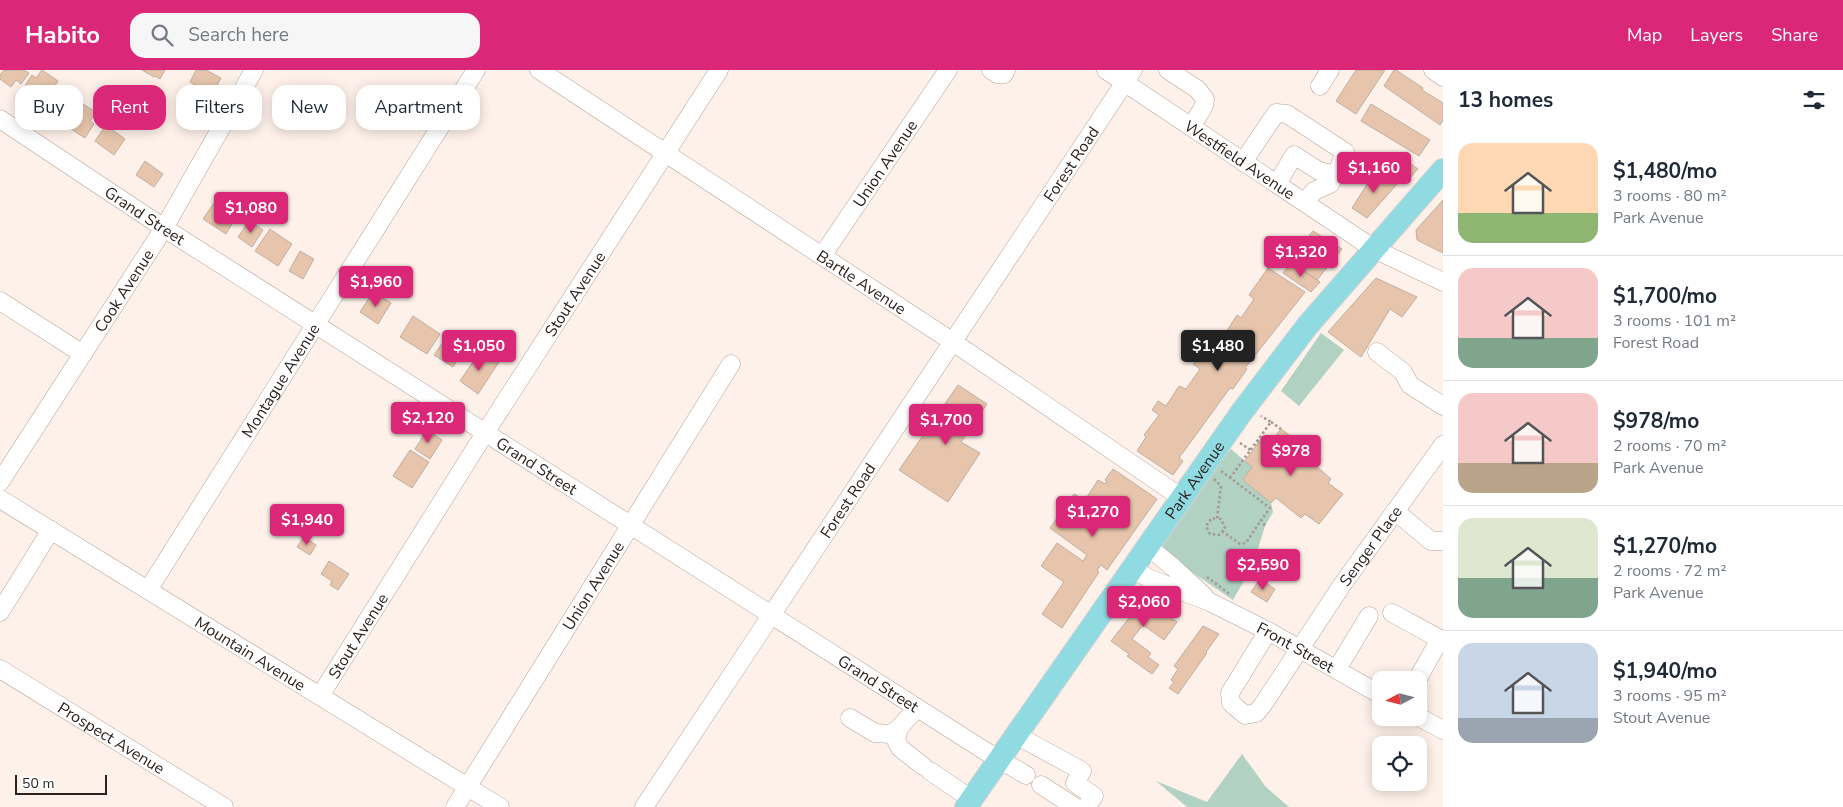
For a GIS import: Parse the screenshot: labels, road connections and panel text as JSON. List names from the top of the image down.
{
  "streets": {
    "main road": ["Park Avenue"],
    "street": [
      "Westfield Avenue",
      "Union Avenue",
      "Forest Road",
      "Grand Street",
      "Bartle Avenue",
      "Cook Avenue",
      "Stout Avenue",
      "Montague Avenue",
      "Senger Place",
      "Front Street",
      "Mountain Avenue",
      "Prospect Avenue"
    ]
  },
  "crossings": [
    ["Westfield Avenue", "Forest Road"],
    ["Westfield Avenue", "Park Avenue"],
    ["Union Avenue", "Grand Street"],
    ["Union Avenue", "Bartle Avenue"],
    ["Union Avenue", "Mountain Avenue"],
    ["Forest Road", "Grand Street"],
    ["Forest Road", "Bartle Avenue"],
    ["Grand Street", "Cook Avenue"],
    ["Grand Street", "Stout Avenue"],
    ["Grand Street", "Montague Avenue"],
    ["Grand Street", "Park Avenue"],
    ["Bartle Avenue", "Stout Avenue"],
    ["Bartle Avenue", "Park Avenue"],
    ["Stout Avenue", "Mountain Avenue"],
    ["Montague Avenue", "Mountain Avenue"],
    ["Park Avenue", "Front Street"],
    ["Senger Place", "Front Street"]
  ],
  "scale_bar": "50 m",
  "north": "left",
  "page": {
    "header": "Habito",
    "search": "Search here",
    "nav": ["Map", "Layers", "Share"],
    "heading": "13 homes",
    "chip": [
      "Buy",
      "Rent",
      "Filters",
      "New",
      "Apartment"
    ],
    "list": [
      {
        "name": "$1,480/mo",
        "note": "3 rooms · 80 m² · Park Avenue"
      },
      {
        "name": "$1,700/mo",
        "note": "3 rooms · 101 m² · Forest Road"
      },
      {
        "name": "$978/mo",
        "note": "2 rooms · 70 m² · Park Avenue"
      },
      {
        "name": "$1,270/mo",
        "note": "2 rooms · 72 m² · Park Avenue"
      },
      {
        "name": "$1,940/mo",
        "note": "3 rooms · 95 m² · Stout Avenue"
      }
    ],
    "price": [
      "$1,160",
      "$1,080",
      "$1,320",
      "$1,960",
      "$1,050",
      "$1,480",
      "$2,120",
      "$1,700",
      "$978",
      "$1,270",
      "$1,940",
      "$2,590",
      "$2,060"
    ],
    "scale": "50 m"
  }
}
